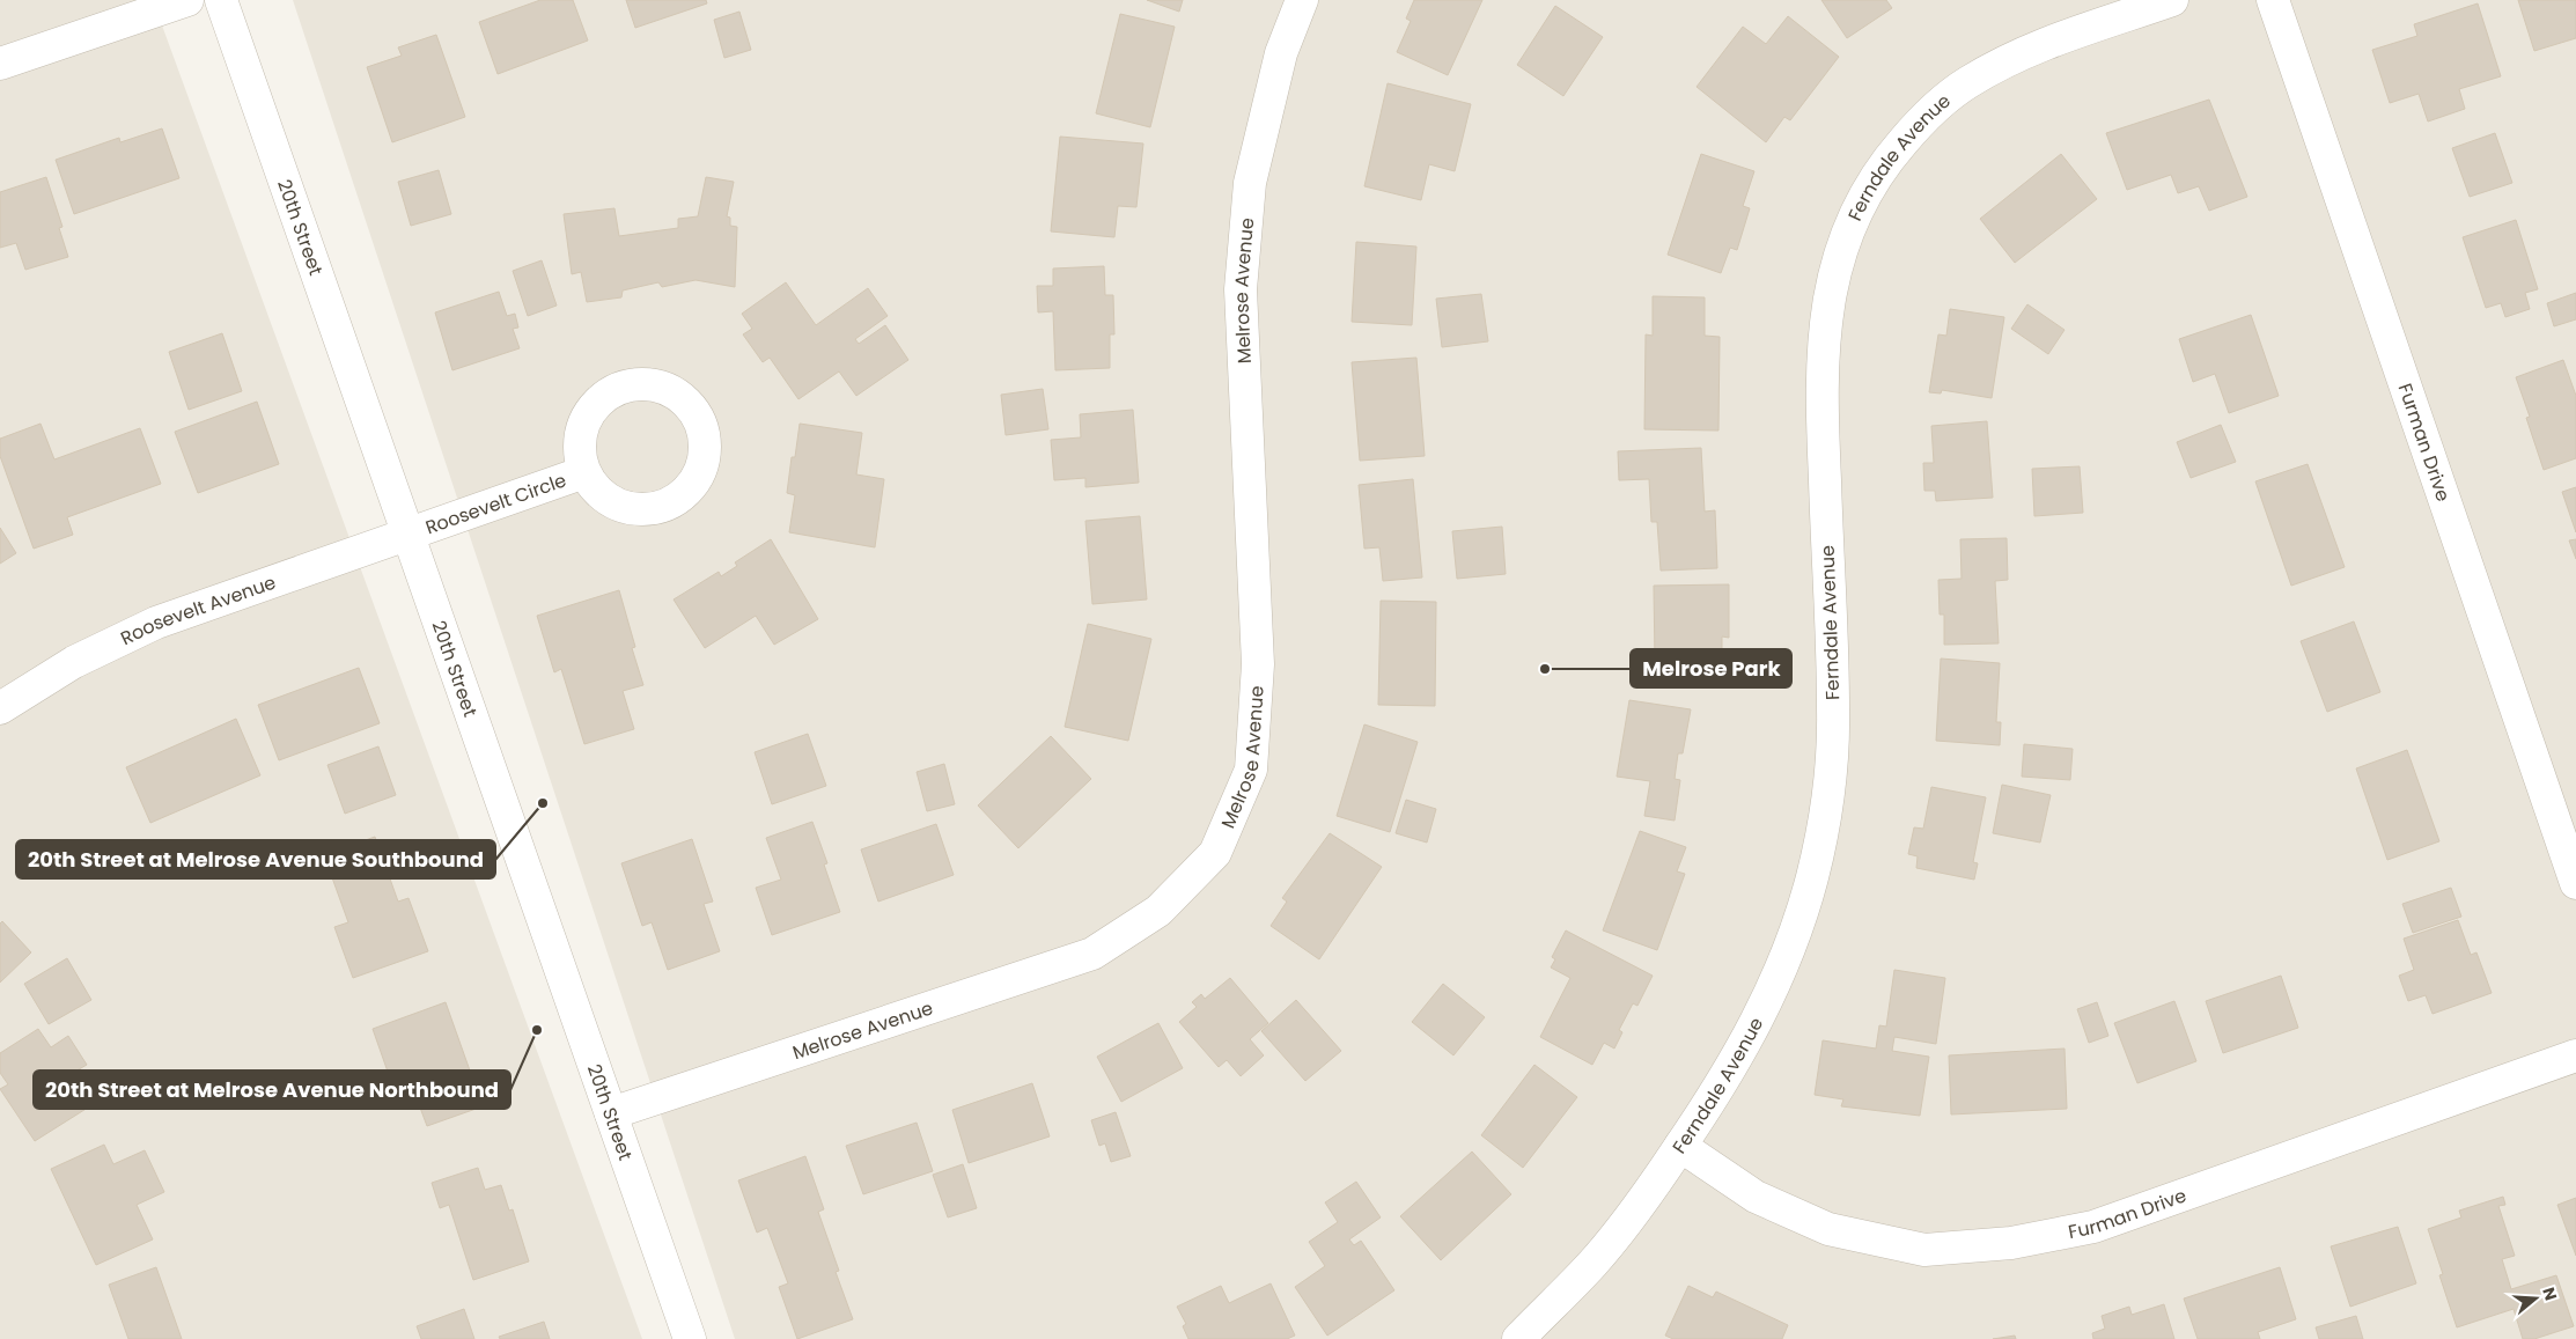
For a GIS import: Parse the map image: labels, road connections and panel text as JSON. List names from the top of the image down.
{
  "streets": {
    "street": [
      "Ferndale Avenue",
      "20th Street",
      "Melrose Avenue",
      "Furman Drive",
      "Roosevelt Circle",
      "Roosevelt Avenue"
    ]
  },
  "crossings": [
    ["Ferndale Avenue", "Furman Drive"],
    ["20th Street", "Melrose Avenue"],
    ["20th Street", "Roosevelt Circle"],
    ["20th Street", "Roosevelt Avenue"],
    ["Roosevelt Circle", "Roosevelt Avenue"]
  ],
  "places": ["Melrose Park", "20th Street at Melrose Avenue Southbound", "20th Street at Melrose Avenue Northbound"],
  "north": "right"
}
